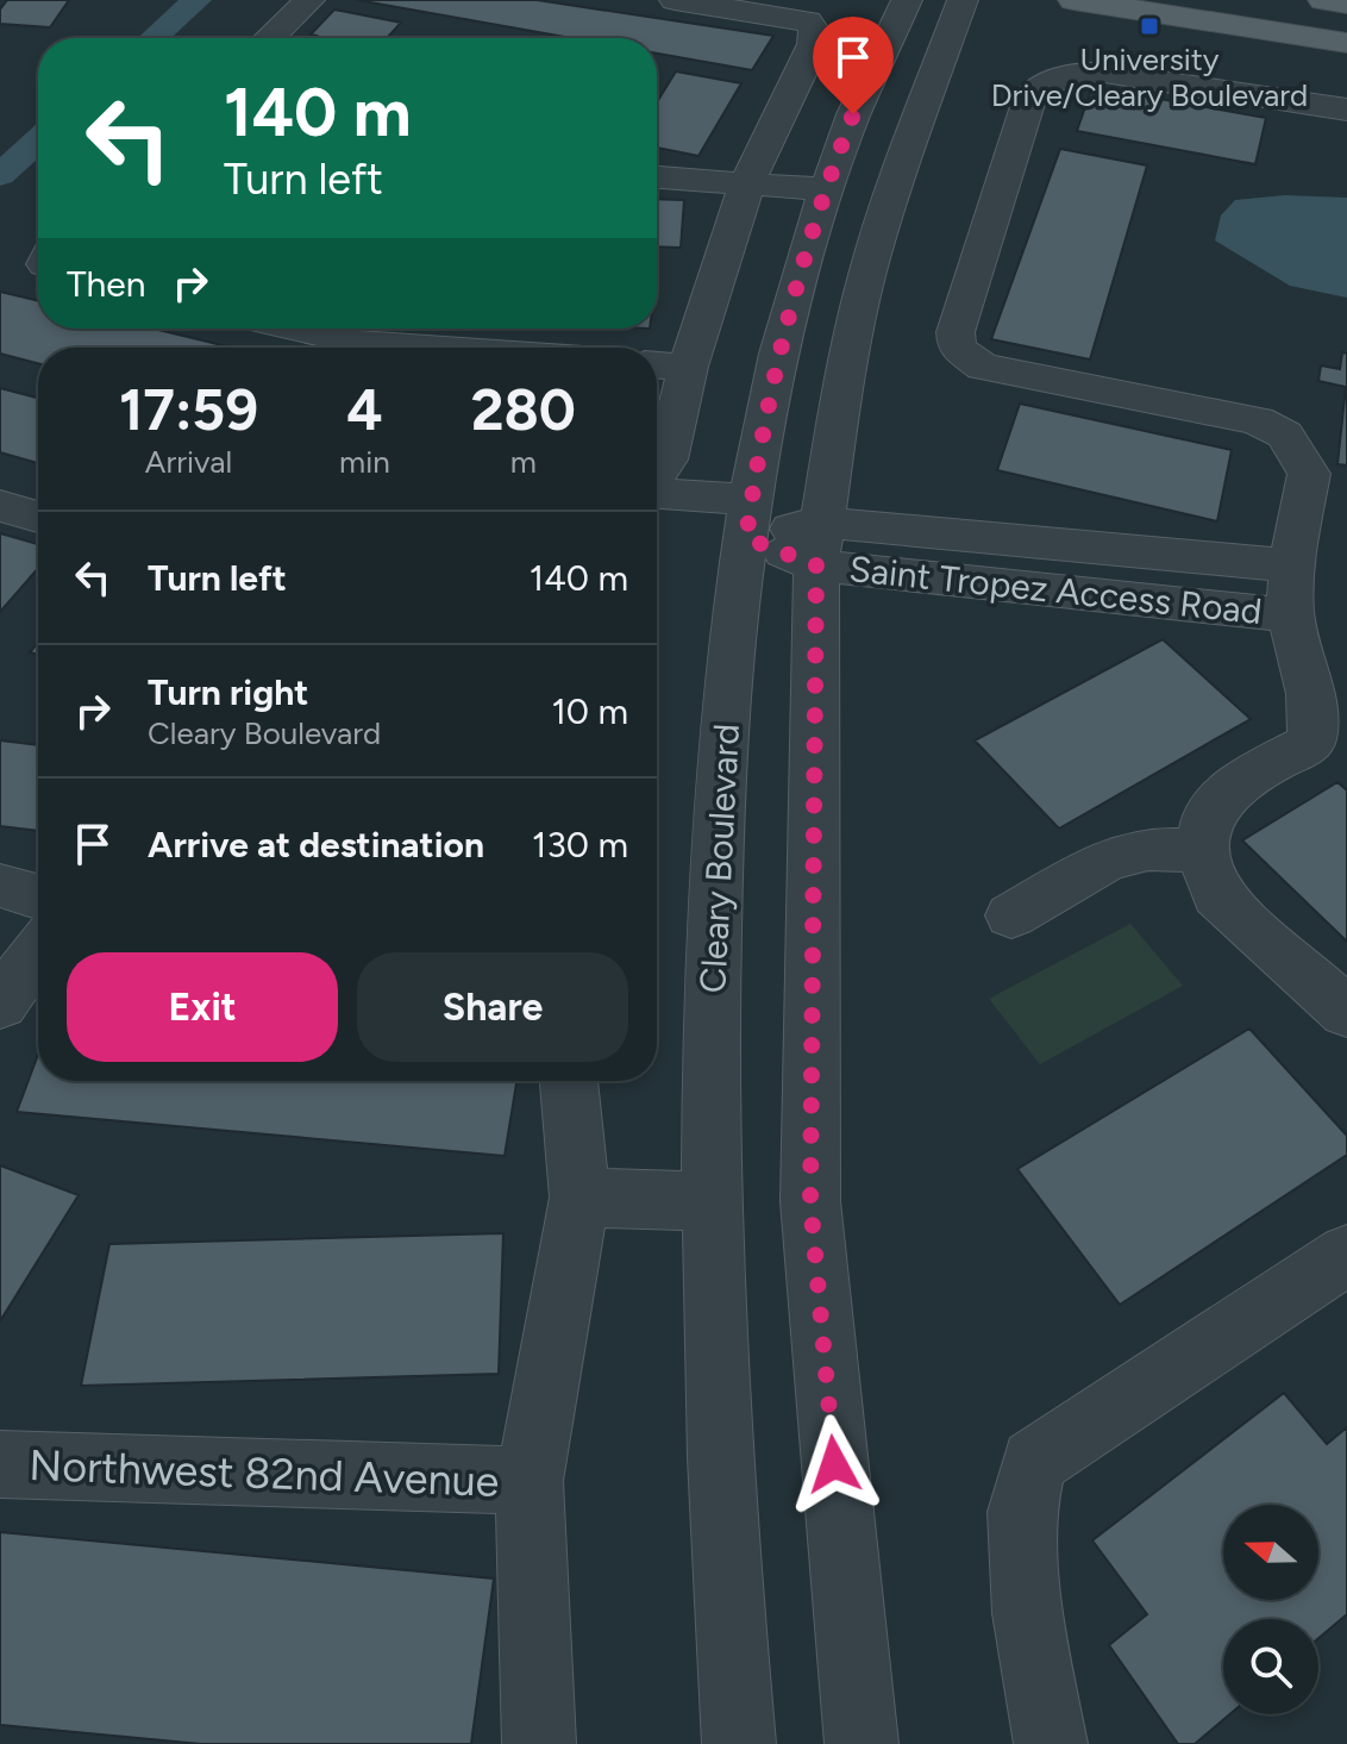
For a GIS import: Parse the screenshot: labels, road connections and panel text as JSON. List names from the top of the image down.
{
  "streets": {
    "street": ["Saint Tropez Access Road", "Cleary Boulevard", "Northwest 82nd Avenue"]
  },
  "crossings": [
    ["Saint Tropez Access Road", "Cleary Boulevard"]
  ],
  "places": {
    "transit": ["University Drive/Cleary Boulevard"]
  },
  "north": "left",
  "page": {
    "turn": ["140 m", "Turn left"],
    "then": "Then",
    "eta": [
      "17:59",
      "Arrival",
      "4",
      "min",
      "280",
      "m"
    ],
    "list": [
      {
        "name": "Turn left",
        "value": "140 m"
      },
      {
        "name": "Turn right",
        "note": "Cleary Boulevard",
        "value": "10 m"
      },
      {
        "name": "Arrive at destination",
        "value": "130 m"
      }
    ],
    "buttons": ["Exit", "Share"]
  }
}
